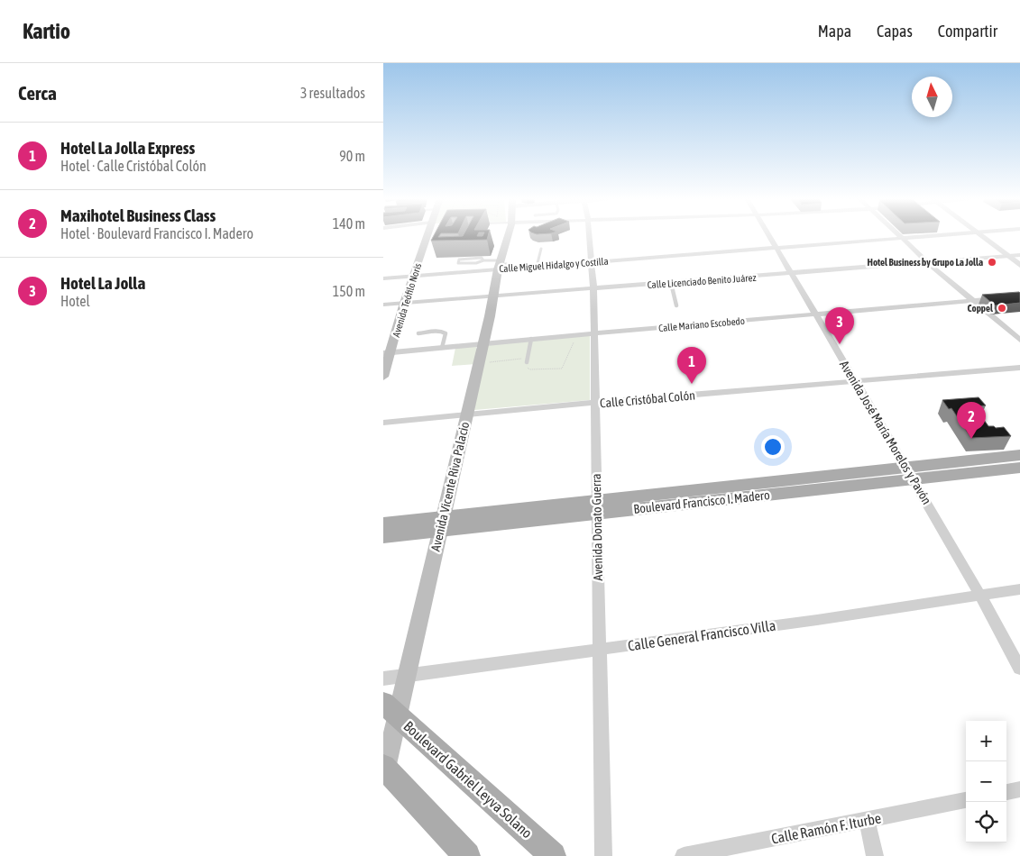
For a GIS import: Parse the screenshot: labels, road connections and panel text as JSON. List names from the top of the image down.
{
  "streets": {
    "main road": [
      "Avenida Teófilo Noris",
      "Avenida Vicente Riva Palacio",
      "Boulevard Francisco I. Madero",
      "Boulevard Gabriel Leyva Solano"
    ],
    "street": [
      "Calle Miguel Hidalgo y Costilla",
      "Calle Licenciado Benito Juárez",
      "Calle Mariano Escobedo",
      "Calle Cristóbal Colón",
      "Avenida José María Morelos y Pavón",
      "Avenida Donato Guerra",
      "Calle General Francisco Villa",
      "Calle Ramón F. Iturbe"
    ]
  },
  "crossings": [
    ["Calle Miguel Hidalgo y Costilla", "Avenida Teófilo Noris"],
    ["Calle Miguel Hidalgo y Costilla", "Avenida José María Morelos y Pavón"],
    ["Calle Miguel Hidalgo y Costilla", "Avenida Vicente Riva Palacio"],
    ["Calle Miguel Hidalgo y Costilla", "Avenida Donato Guerra"],
    ["Calle Licenciado Benito Juárez", "Avenida Teófilo Noris"],
    ["Calle Licenciado Benito Juárez", "Avenida José María Morelos y Pavón"],
    ["Calle Licenciado Benito Juárez", "Avenida Vicente Riva Palacio"],
    ["Calle Licenciado Benito Juárez", "Avenida Donato Guerra"],
    ["Avenida Teófilo Noris", "Calle Mariano Escobedo"],
    ["Calle Mariano Escobedo", "Avenida José María Morelos y Pavón"],
    ["Calle Mariano Escobedo", "Avenida Vicente Riva Palacio"],
    ["Calle Mariano Escobedo", "Avenida Donato Guerra"],
    ["Calle Cristóbal Colón", "Avenida José María Morelos y Pavón"],
    ["Calle Cristóbal Colón", "Avenida Vicente Riva Palacio"],
    ["Calle Cristóbal Colón", "Avenida Donato Guerra"],
    ["Avenida José María Morelos y Pavón", "Boulevard Francisco I. Madero"],
    ["Avenida José María Morelos y Pavón", "Calle General Francisco Villa"],
    ["Avenida Vicente Riva Palacio", "Boulevard Francisco I. Madero"],
    ["Avenida Vicente Riva Palacio", "Calle General Francisco Villa"],
    ["Avenida Vicente Riva Palacio", "Boulevard Gabriel Leyva Solano"],
    ["Boulevard Francisco I. Madero", "Avenida Donato Guerra"],
    ["Avenida Donato Guerra", "Calle General Francisco Villa"]
  ],
  "places": ["Hotel Business by Grupo La Jolla", "Coppel"],
  "north": "top",
  "page": {
    "header": "Kartio",
    "nav": ["Mapa", "Capas", "Compartir"],
    "heading": ["Cerca", "3 resultados"],
    "list": [
      {
        "mark": "1",
        "name": "Hotel La Jolla Express",
        "note": "Hotel · Calle Cristóbal Colón",
        "value": "90 m"
      },
      {
        "mark": "2",
        "name": "Maxihotel Business Class",
        "note": "Hotel · Boulevard Francisco I. Madero",
        "value": "140 m"
      },
      {
        "mark": "3",
        "name": "Hotel La Jolla",
        "note": "Hotel",
        "value": "150 m"
      }
    ],
    "pins": ["3", "1", "2"],
    "map_buttons": ["+", "−"]
  }
}
